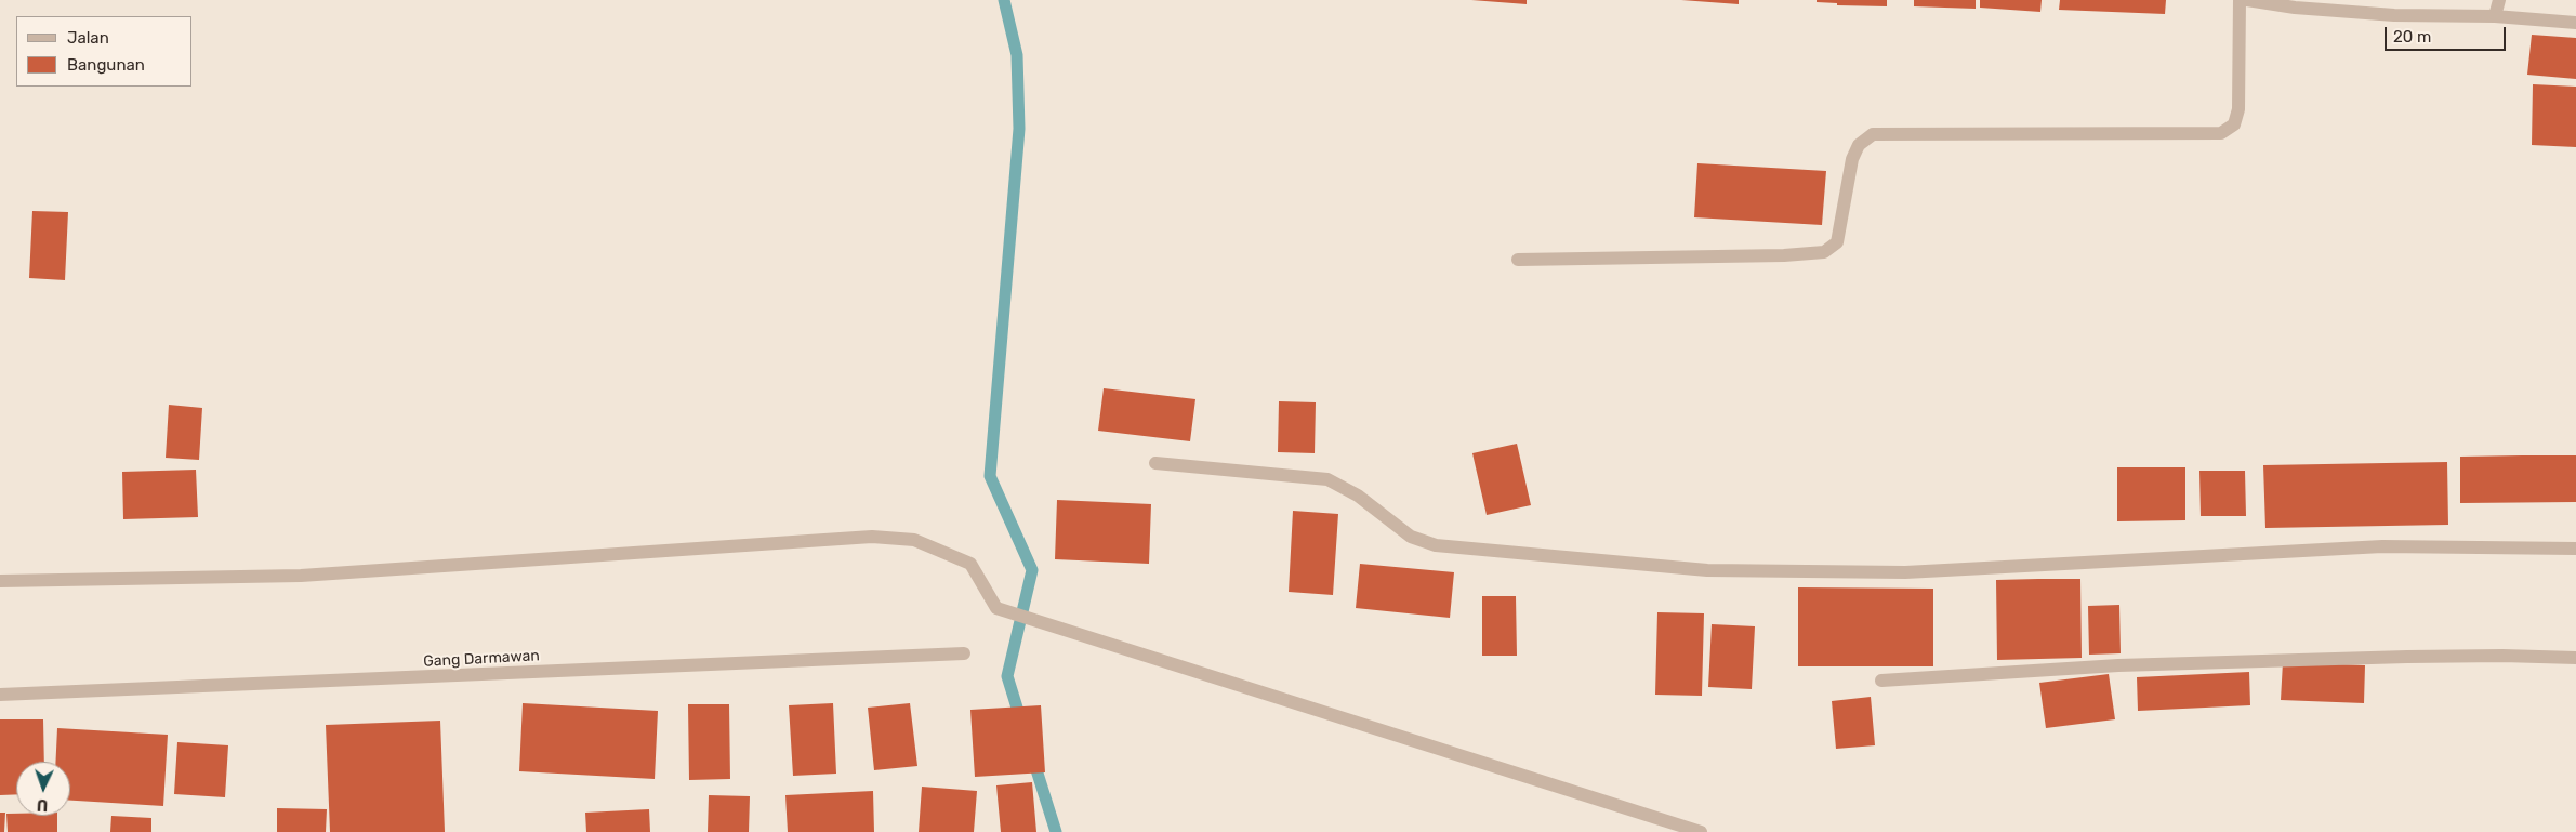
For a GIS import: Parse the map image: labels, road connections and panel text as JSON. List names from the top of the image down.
{
  "streets": {
    "street": ["Gang Darmawan"]
  },
  "legend": ["Jalan", "Bangunan"],
  "scale_bar": "20 m",
  "north": "bottom"
}
